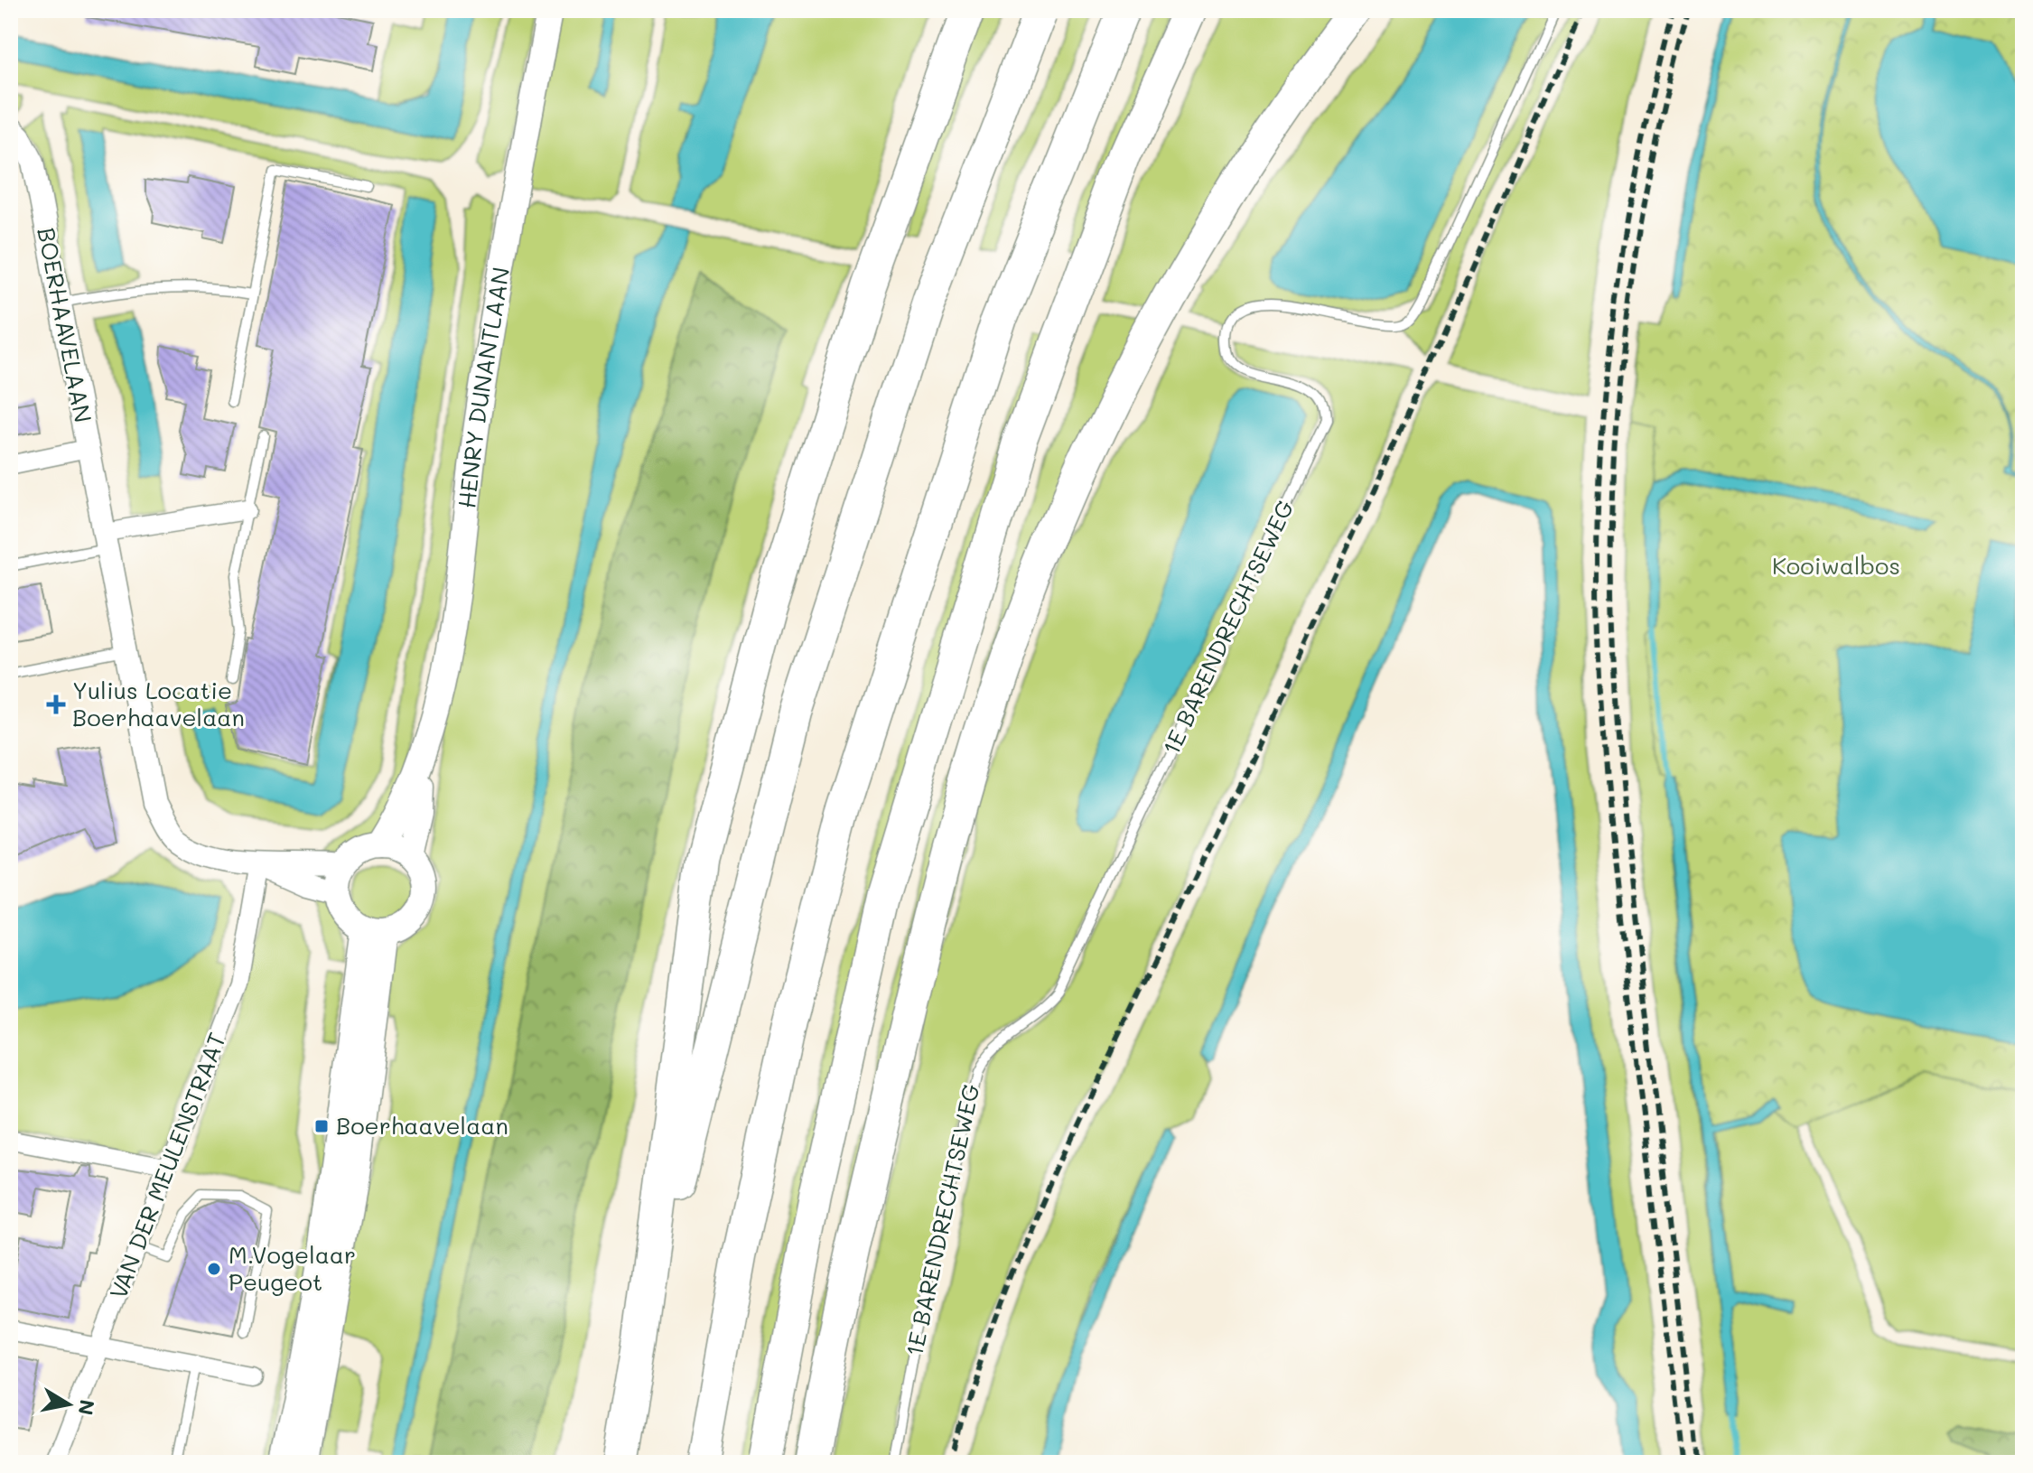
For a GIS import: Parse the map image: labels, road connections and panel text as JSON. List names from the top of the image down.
{
  "streets": {
    "main road": ["HENRY DUNANTLAAN"],
    "street": ["BOERHAAVELAAN", "VAN DER MEULENSTRAAT"],
    "lane": ["1E BARENDRECHTSEWEG"]
  },
  "crossings": [
    ["BOERHAAVELAAN", "HENRY DUNANTLAAN"],
    ["BOERHAAVELAAN", "VAN DER MEULENSTRAAT"]
  ],
  "parks": ["Kooiwalbos"],
  "places": {
    "health": ["Yulius Locatie Boerhaavelaan"],
    "transit": ["Boerhaavelaan"],
    "other": ["M.Vogelaar Peugeot"]
  },
  "north": "right"
}
